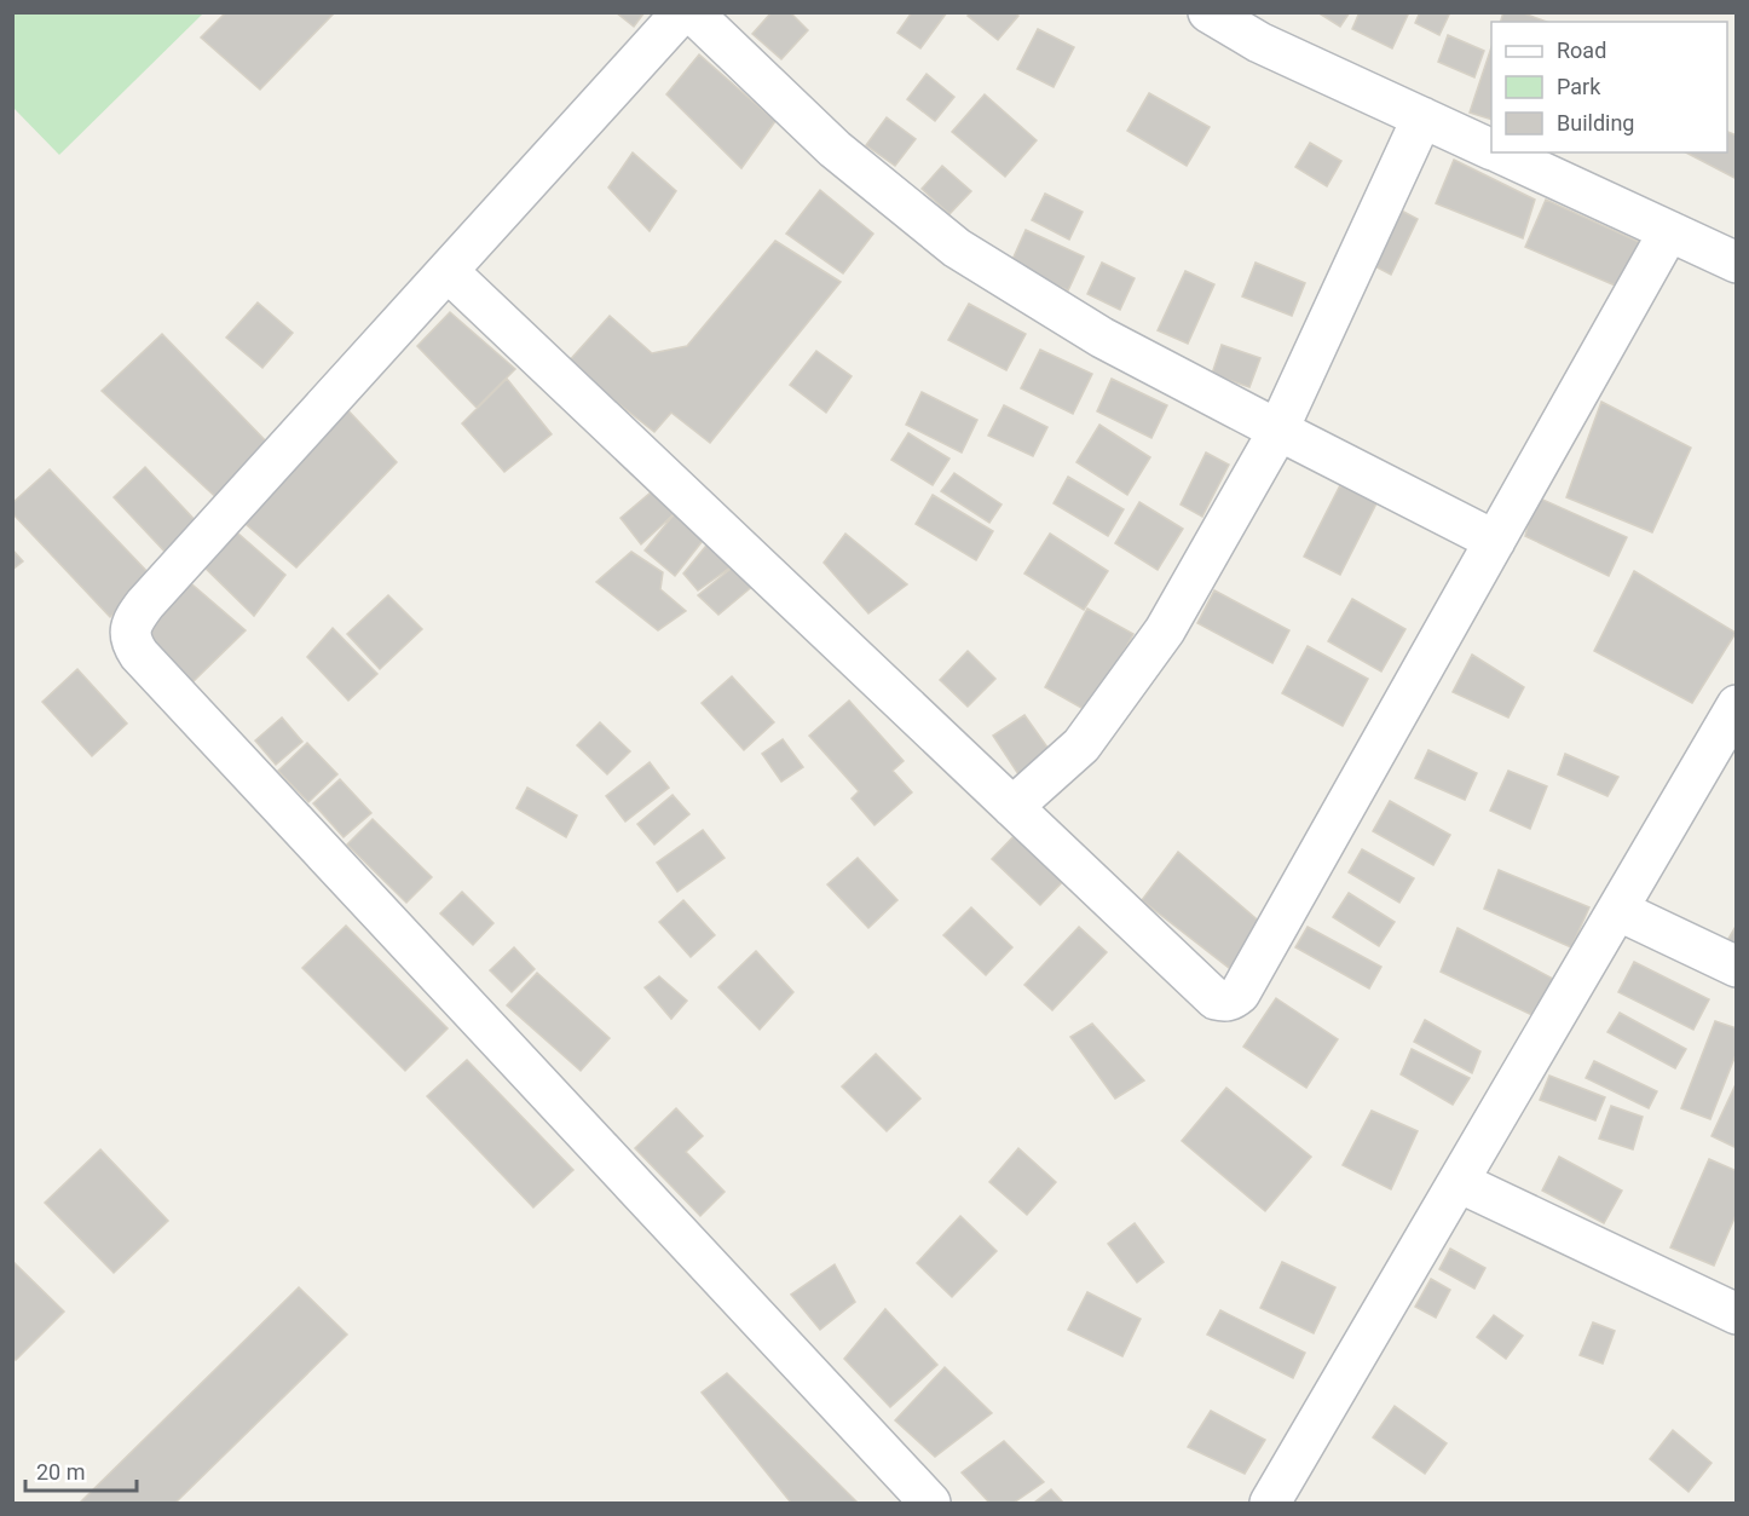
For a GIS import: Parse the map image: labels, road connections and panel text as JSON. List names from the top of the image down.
{
  "legend": ["Road", "Park", "Building"],
  "scale_bar": "20 m"
}
